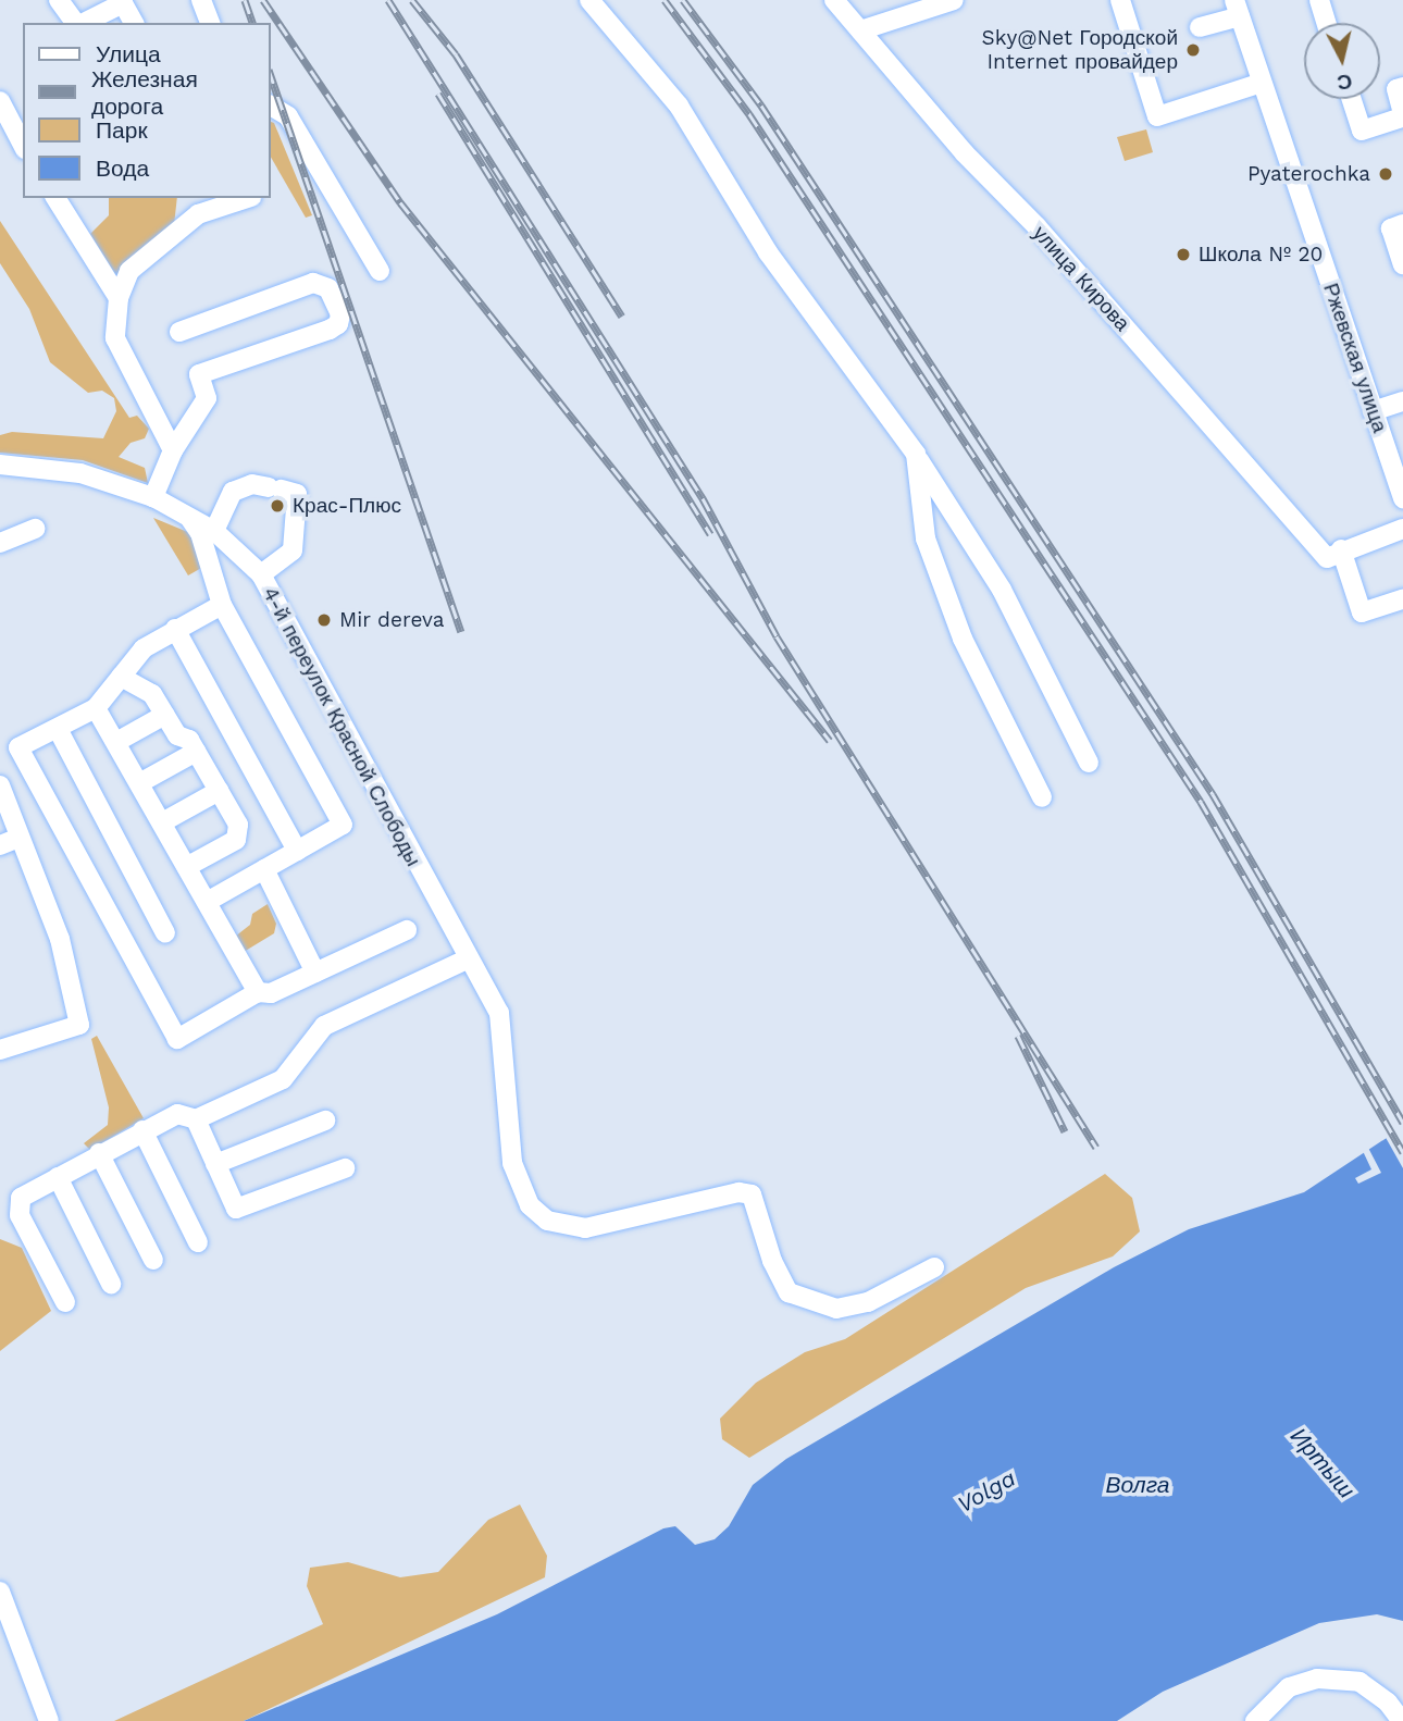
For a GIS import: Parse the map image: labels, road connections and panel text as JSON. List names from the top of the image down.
{
  "streets": {
    "street": ["улица Кирова", "Ржевская улица", "4-й переулок Красной Слободы"]
  },
  "water": ["Иртыш", "Волга", "Volga"],
  "places": [
    "Sky@Net Городской Internet провайдер",
    "Pyaterochka",
    "Школа № 20",
    "Крас-Плюс",
    "Mir dereva"
  ],
  "legend": [
    "Улица",
    "Железная дорога",
    "Парк",
    "Вода"
  ],
  "north": "bottom"
}
